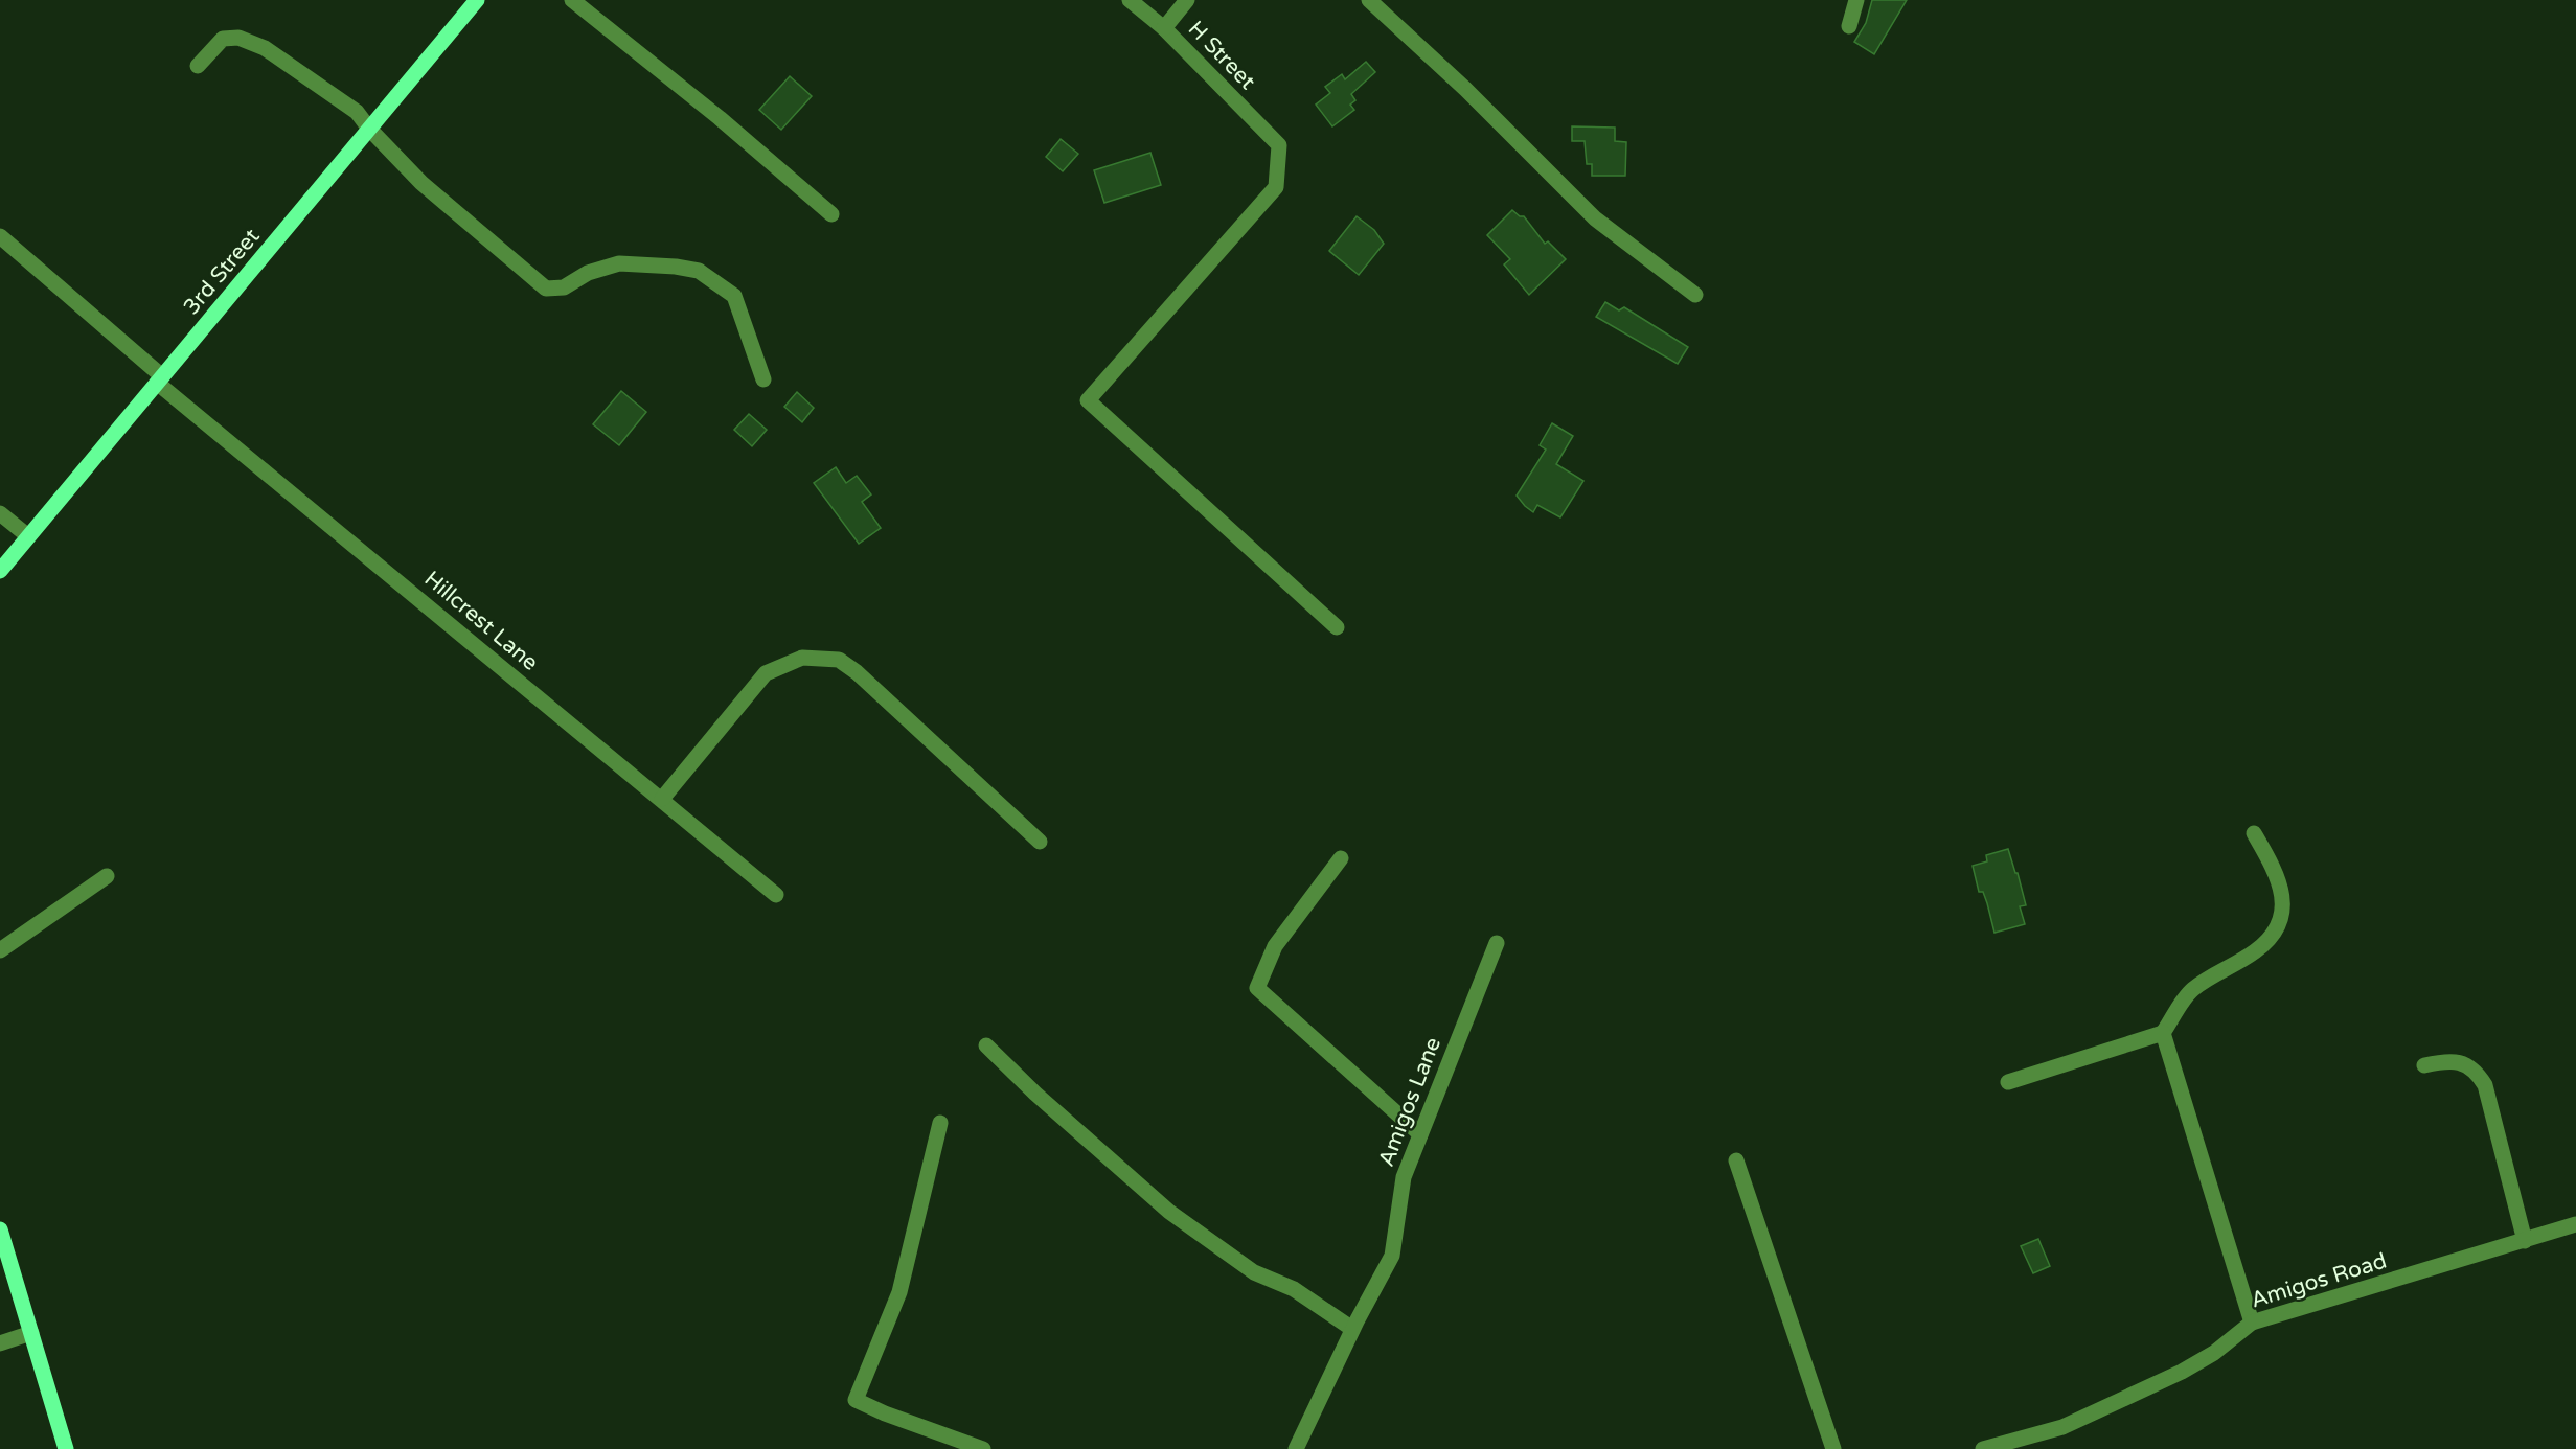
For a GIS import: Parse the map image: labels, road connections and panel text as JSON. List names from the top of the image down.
{
  "streets": {
    "main road": ["3rd Street"],
    "street": [
      "H Street",
      "Hillcrest Lane",
      "Amigos Lane",
      "Amigos Road"
    ]
  },
  "crossings": [
    ["3rd Street", "Hillcrest Lane"]
  ]
}
